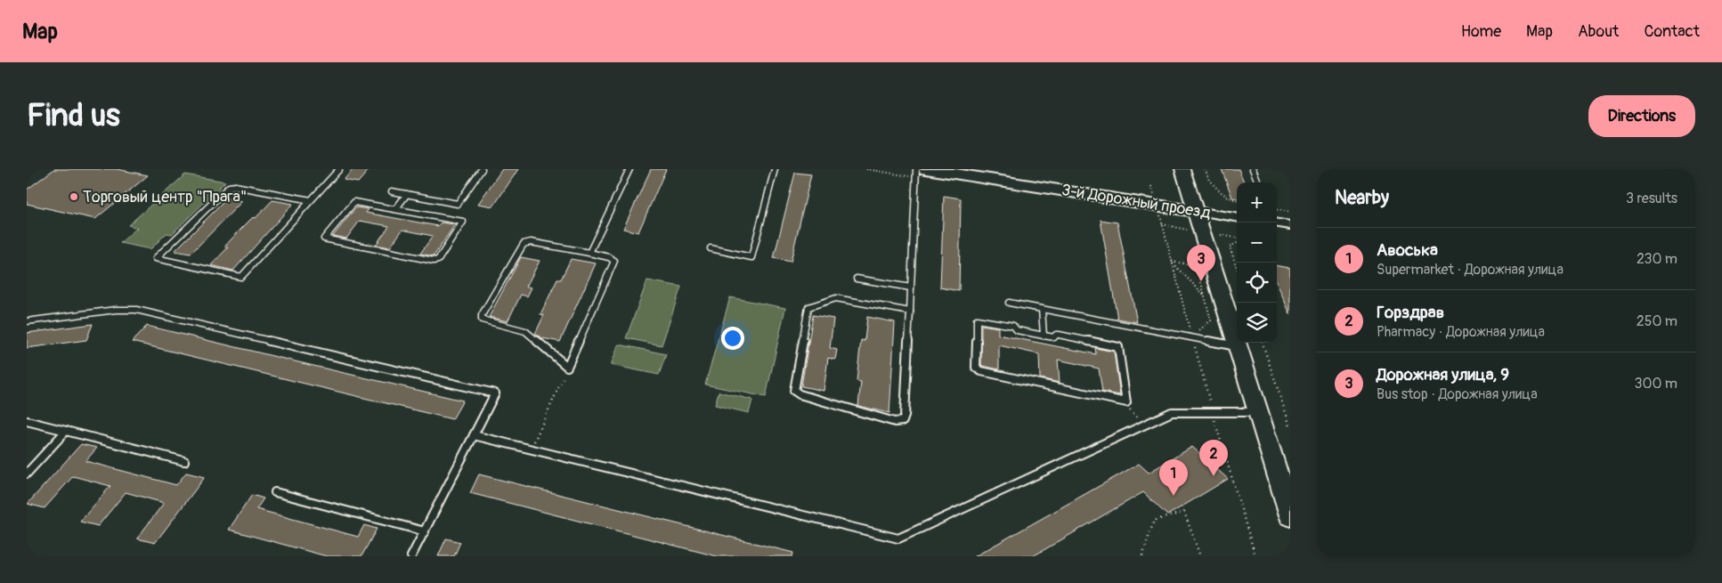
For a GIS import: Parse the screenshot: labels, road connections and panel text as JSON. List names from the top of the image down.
{
  "streets": {
    "main road": ["3-й Дорожный проезд"]
  },
  "places": ["Торговый центр \"Прага\""],
  "page": {
    "header": "Map",
    "nav": [
      "Home",
      "Map",
      "About",
      "Contact"
    ],
    "buttons": "Directions",
    "title": "Find us",
    "heading": ["Nearby", "3 results"],
    "map_buttons": ["+", "−"],
    "list": [
      {
        "mark": "1",
        "name": "Авоська",
        "note": "Supermarket · Дорожная улица",
        "value": "230 m"
      },
      {
        "mark": "2",
        "name": "Горздрав",
        "note": "Pharmacy · Дорожная улица",
        "value": "250 m"
      },
      {
        "mark": "3",
        "name": "Дорожная улица, 9",
        "note": "Bus stop · Дорожная улица",
        "value": "300 m"
      }
    ],
    "pins": ["3", "2", "1"]
  }
}
